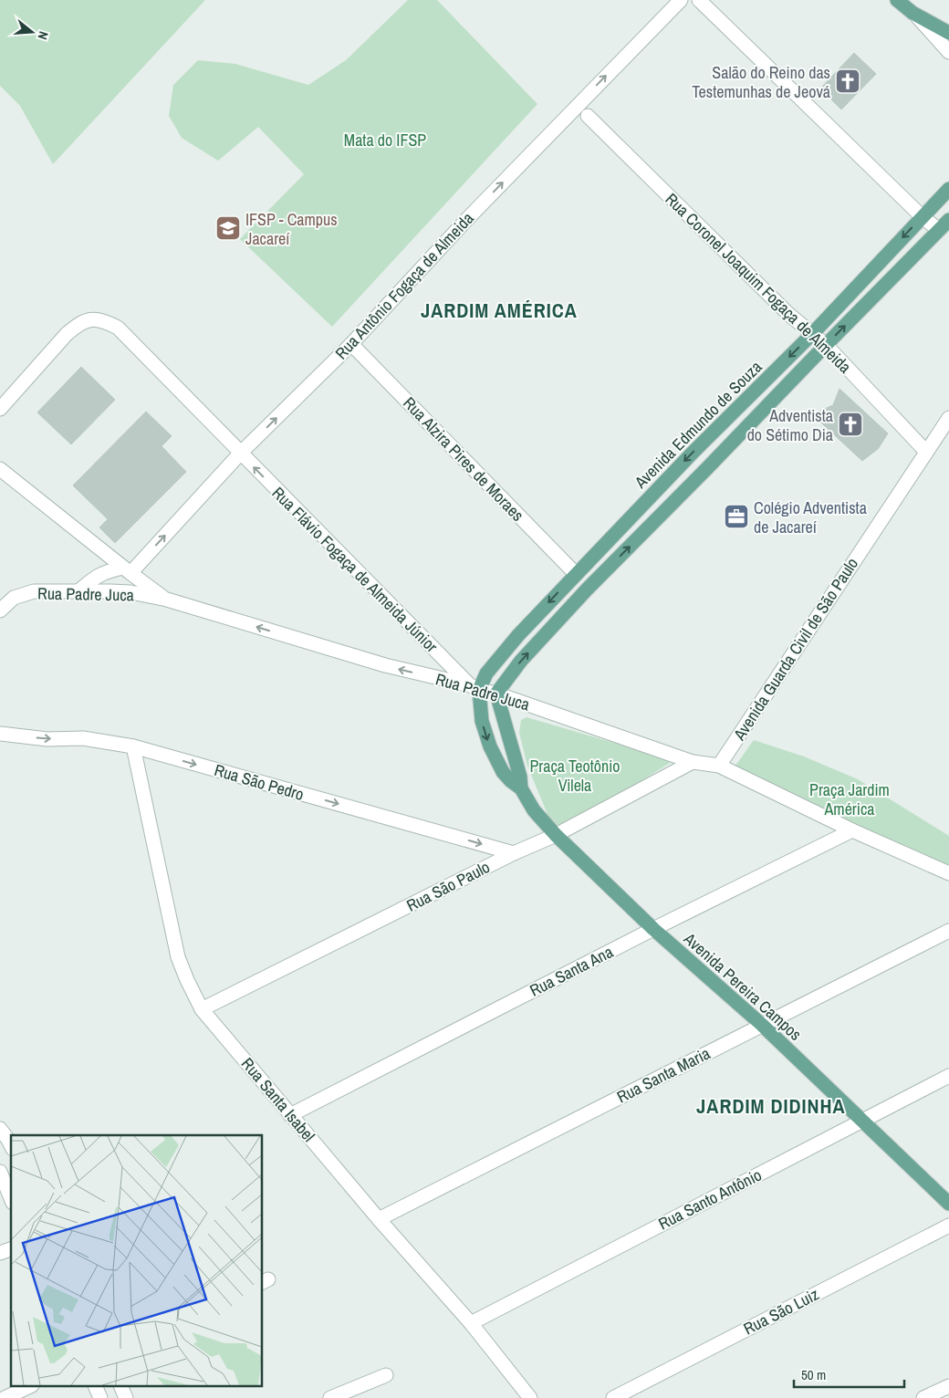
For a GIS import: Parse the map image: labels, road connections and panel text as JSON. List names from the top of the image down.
{
  "streets": {
    "main road": ["Avenida Edmundo de Souza", "Avenida Pereira Campos"],
    "street": [
      "Rua Coronel Joaquim Fogaça de Almeida",
      "Rua Antônio Fogaça de Almeida",
      "Rua Alzira Pires de Moraes",
      "Rua Flávio Fogaça de Almeida Júnior",
      "Rua Padre Juca",
      "Avenida Guarda Civil de São Paulo",
      "Rua São Pedro",
      "Rua São Paulo",
      "Rua Santa Ana",
      "Rua Santa Maria",
      "Rua Santa Isabel",
      "Rua Santo Antônio",
      "Rua São Luiz"
    ]
  },
  "crossings": [
    ["Rua Coronel Joaquim Fogaça de Almeida", "Avenida Edmundo de Souza"],
    ["Rua Coronel Joaquim Fogaça de Almeida", "Avenida Guarda Civil de São Paulo"],
    ["Rua Antônio Fogaça de Almeida", "Rua Alzira Pires de Moraes"],
    ["Rua Antônio Fogaça de Almeida", "Rua Flávio Fogaça de Almeida Júnior"],
    ["Avenida Edmundo de Souza", "Rua Alzira Pires de Moraes"],
    ["Avenida Edmundo de Souza", "Rua Flávio Fogaça de Almeida Júnior"],
    ["Avenida Edmundo de Souza", "Rua Padre Juca"],
    ["Avenida Edmundo de Souza", "Avenida Pereira Campos"],
    ["Rua Flávio Fogaça de Almeida Júnior", "Rua Padre Juca"],
    ["Rua Flávio Fogaça de Almeida Júnior", "Avenida Pereira Campos"],
    ["Rua Padre Juca", "Avenida Guarda Civil de São Paulo"],
    ["Rua Padre Juca", "Rua São Paulo"],
    ["Rua Padre Juca", "Rua Santa Ana"],
    ["Rua Padre Juca", "Avenida Pereira Campos"],
    ["Rua São Pedro", "Rua São Paulo"],
    ["Rua São Pedro", "Rua Santa Isabel"],
    ["Rua São Paulo", "Avenida Pereira Campos"],
    ["Rua São Paulo", "Rua Santa Isabel"],
    ["Rua Santa Ana", "Avenida Pereira Campos"],
    ["Rua Santa Ana", "Rua Santa Isabel"],
    ["Avenida Pereira Campos", "Rua Santa Maria"],
    ["Avenida Pereira Campos", "Rua Santo Antônio"],
    ["Rua Santa Maria", "Rua Santa Isabel"],
    ["Rua Santa Isabel", "Rua Santo Antônio"]
  ],
  "one_way": ["Rua Antônio Fogaça de Almeida", "Rua Flávio Fogaça de Almeida Júnior", "Rua São Pedro"],
  "districts": ["JARDIM AMÉRICA", "JARDIM DIDINHA"],
  "parks": ["Mata do IFSP", "Praça Teotônio Vilela", "Praça Jardim América"],
  "places": {
    "church": ["Salão do Reino das Testemunhas de Jeová", "Adventista do Sétimo Dia"],
    "school or university": ["IFSP - Campus Jacareí"],
    "office": ["Colégio Adventista de Jacareí"]
  },
  "scale_bar": "50 m",
  "north": "right"
}
